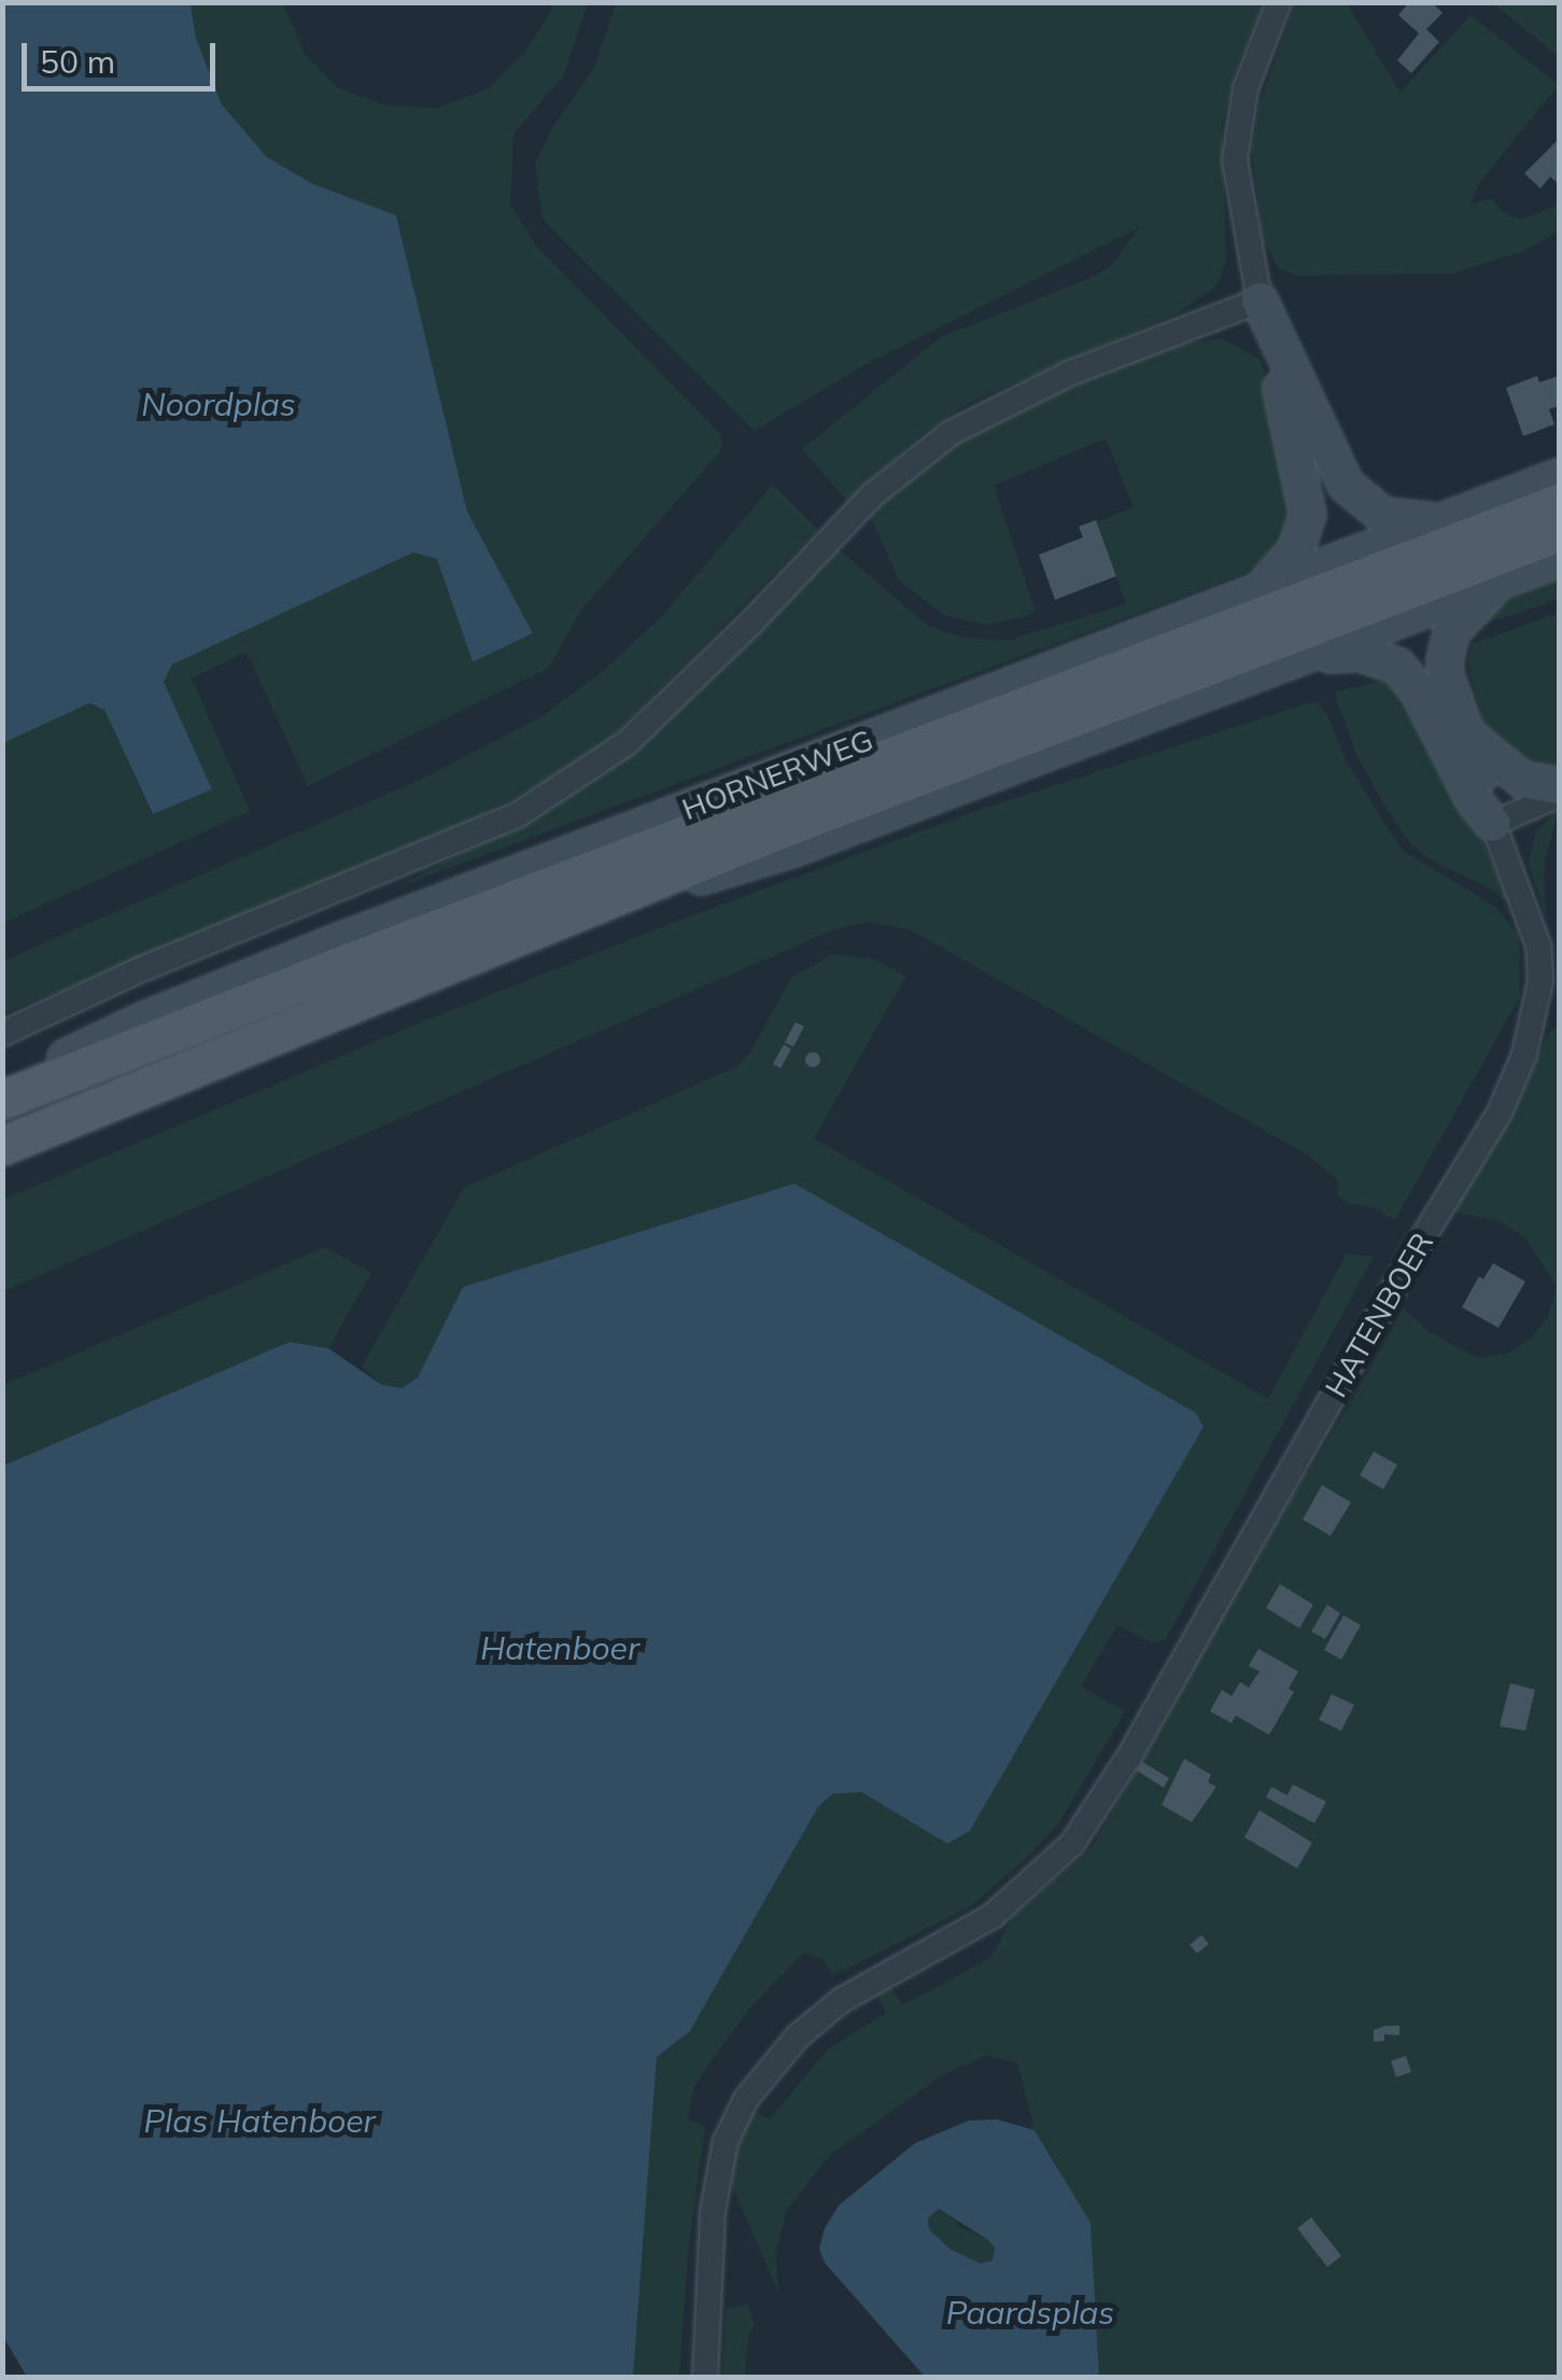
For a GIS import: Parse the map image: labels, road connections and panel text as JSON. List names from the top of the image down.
{
  "streets": {
    "main road": ["HORNERWEG"],
    "street": ["HATENBOER"]
  },
  "water": [
    "Noordplas",
    "Hatenboer",
    "Plas Hatenboer",
    "Paardsplas"
  ],
  "scale_bar": "50 m"
}
